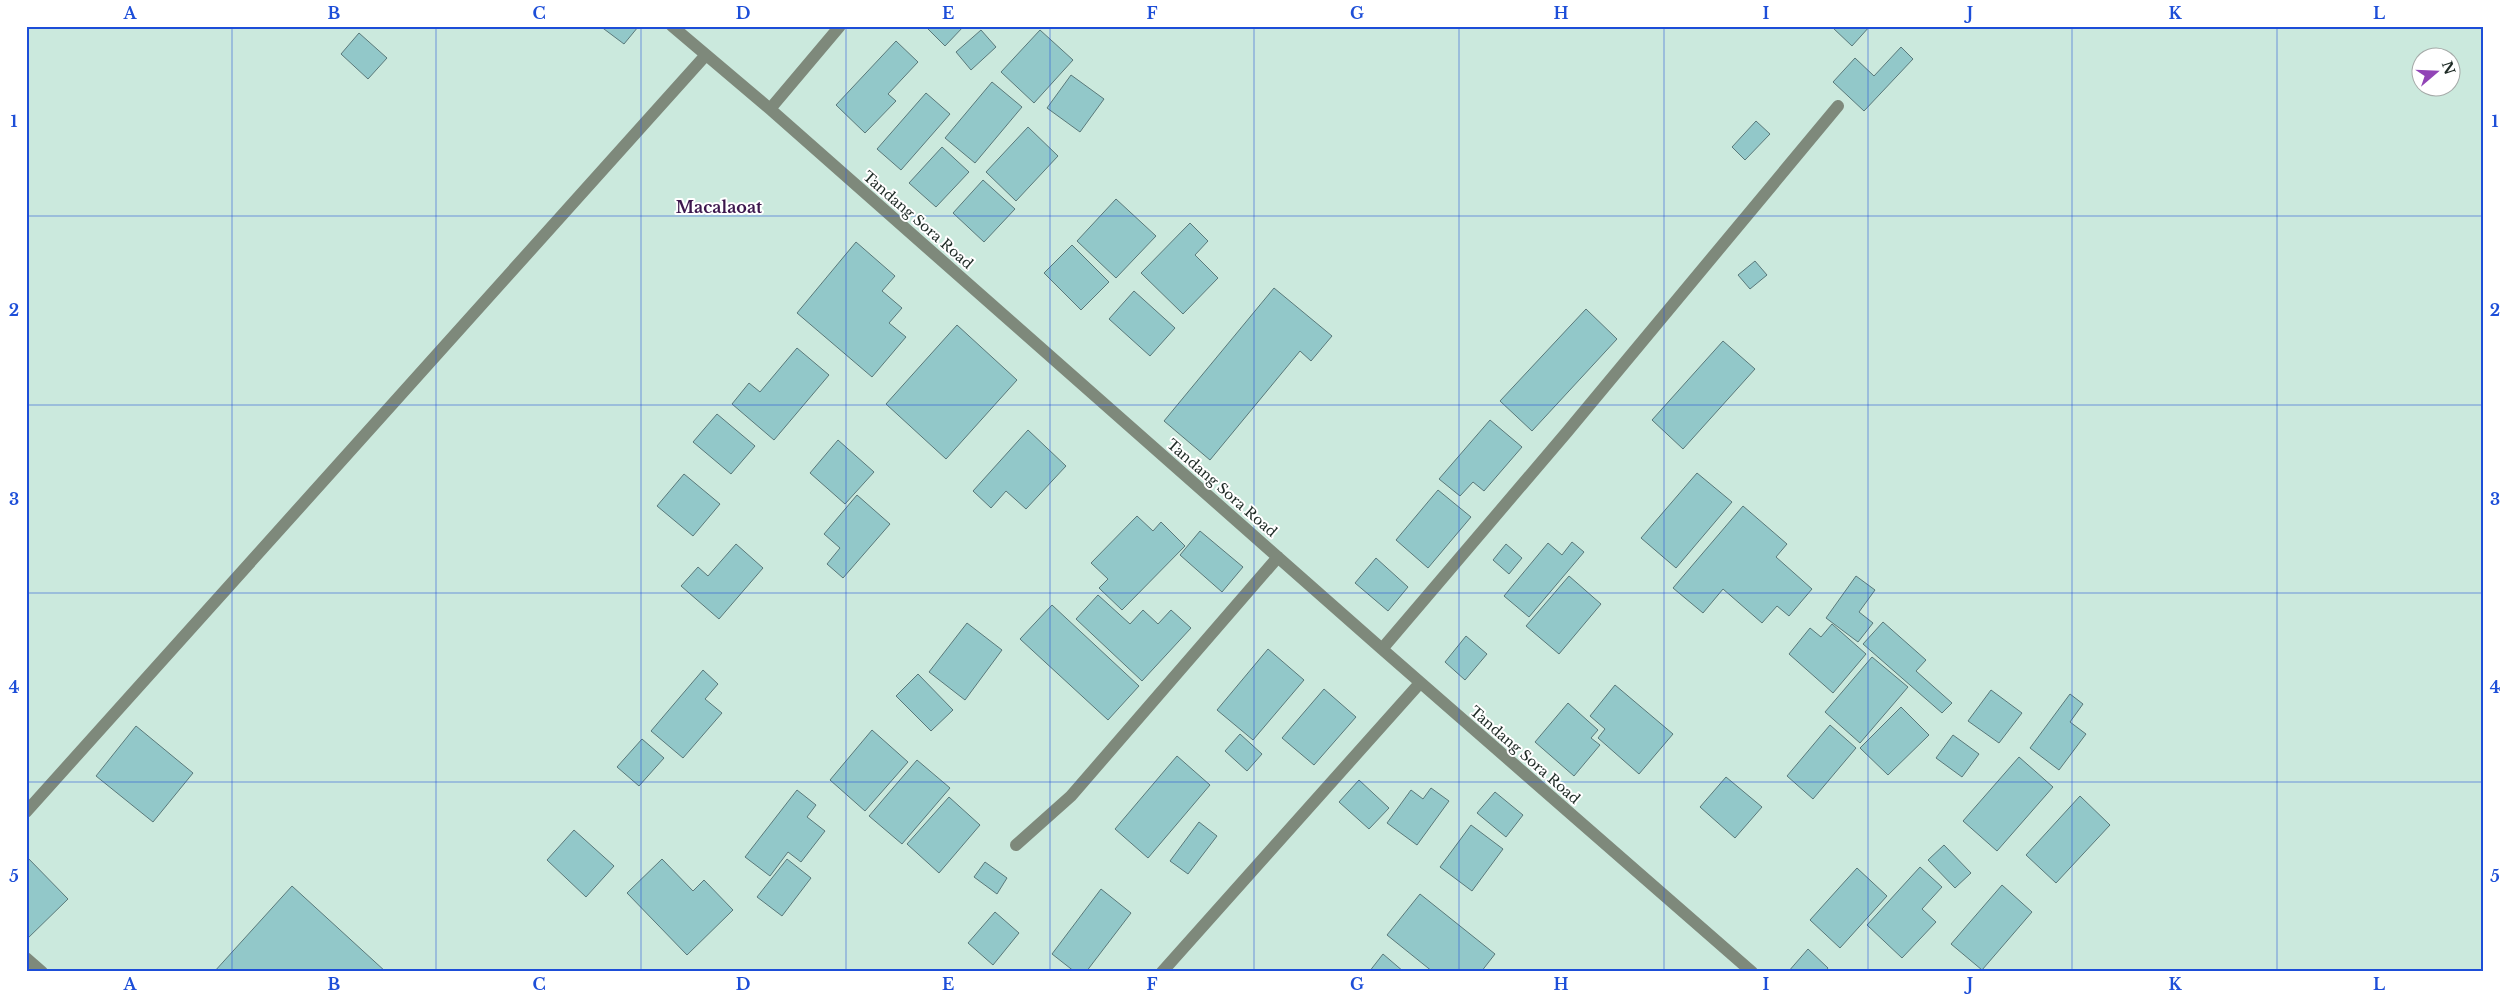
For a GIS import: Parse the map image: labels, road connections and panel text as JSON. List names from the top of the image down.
{
  "streets": {
    "street": ["Tandang Sora Road"]
  },
  "districts": ["Macalaoat"],
  "north": "right",
  "grid": {
    "columns": [
      "A",
      "B",
      "C",
      "D",
      "E",
      "F",
      "G",
      "H",
      "I",
      "J",
      "K",
      "L"
    ],
    "rows": [
      "1",
      "2",
      "3",
      "4",
      "5"
    ]
  }
}
